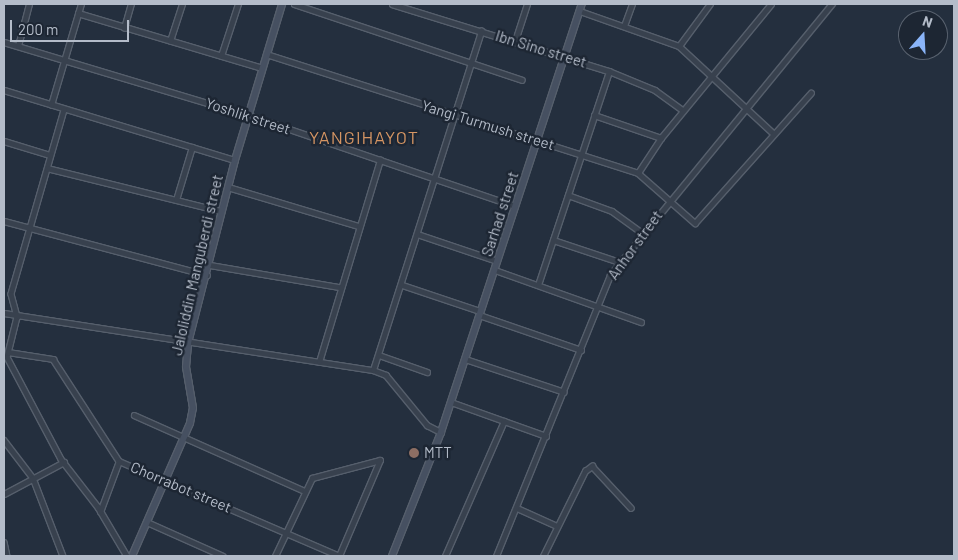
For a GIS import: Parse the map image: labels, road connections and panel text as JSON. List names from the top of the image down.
{
  "streets": {
    "street": [
      "Ibn Sino street",
      "Yoshlik street",
      "Yangi Turmush street",
      "Sarhad street",
      "Anhor street",
      "Jaloliddin Manguberdi street",
      "Chorrabot street"
    ]
  },
  "crossings": [
    ["Ibn Sino street", "Sarhad street"],
    ["Yoshlik street", "Sarhad street"],
    ["Yoshlik street", "Jaloliddin Manguberdi street"],
    ["Yangi Turmush street", "Sarhad street"],
    ["Yangi Turmush street", "Anhor street"],
    ["Yangi Turmush street", "Jaloliddin Manguberdi street"],
    ["Jaloliddin Manguberdi street", "Chorrabot street"]
  ],
  "districts": ["YANGIHAYOT"],
  "places": ["MTT"],
  "scale_bar": "200 m",
  "north": "top"
}
